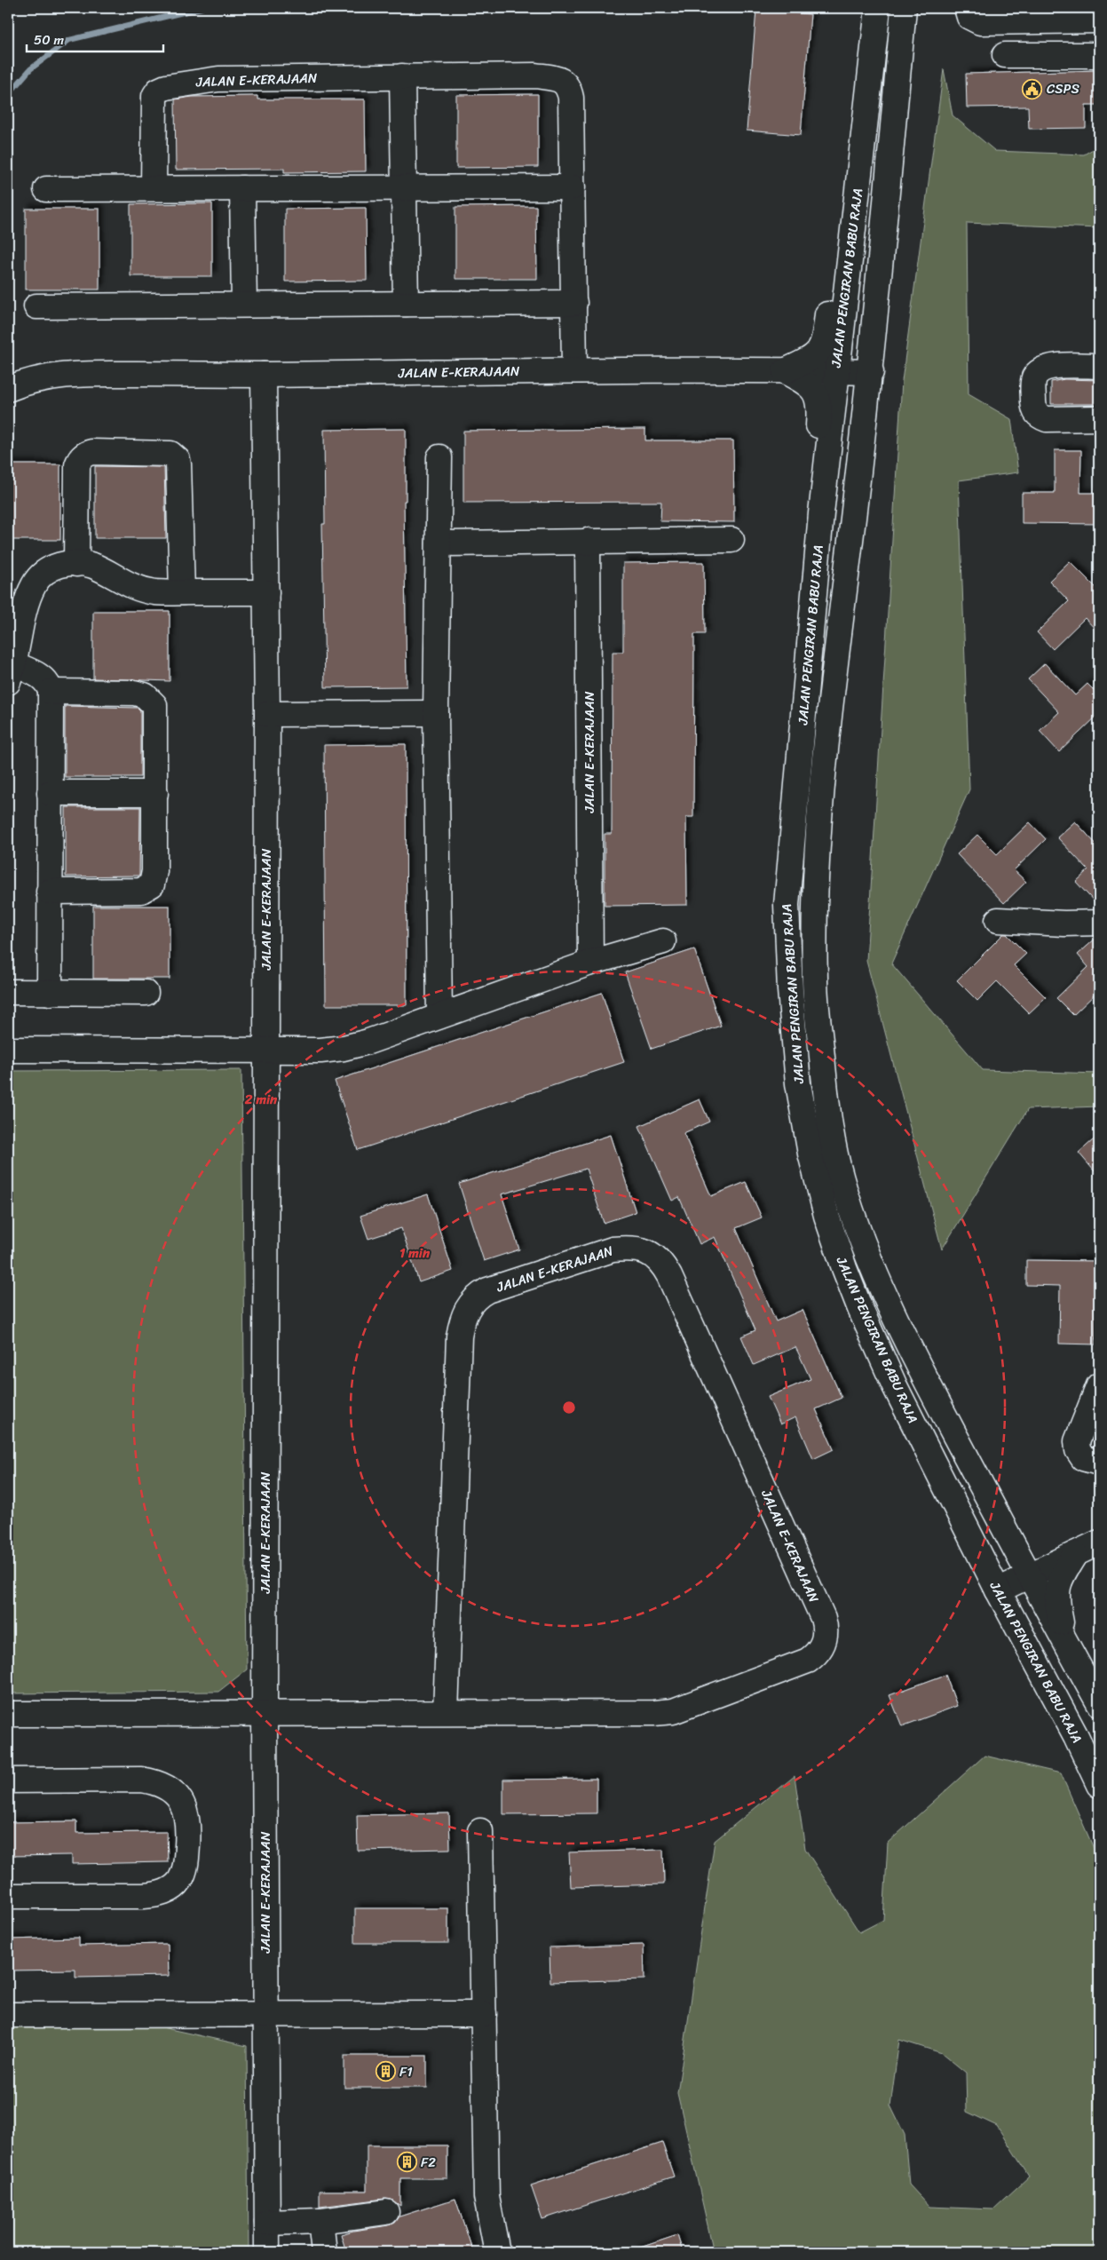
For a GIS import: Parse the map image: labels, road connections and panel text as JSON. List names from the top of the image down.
{
  "streets": {
    "street": ["JALAN E-KERAJAAN", "JALAN PENGIRAN BABU RAJA"]
  },
  "crossings": [
    ["JALAN E-KERAJAAN", "JALAN PENGIRAN BABU RAJA"]
  ],
  "places": {
    "public building": ["CSPS"],
    "building": ["F1", "F2"]
  },
  "scale_bar": "50 m",
  "rings": ["2 min", "1 min"]
}
